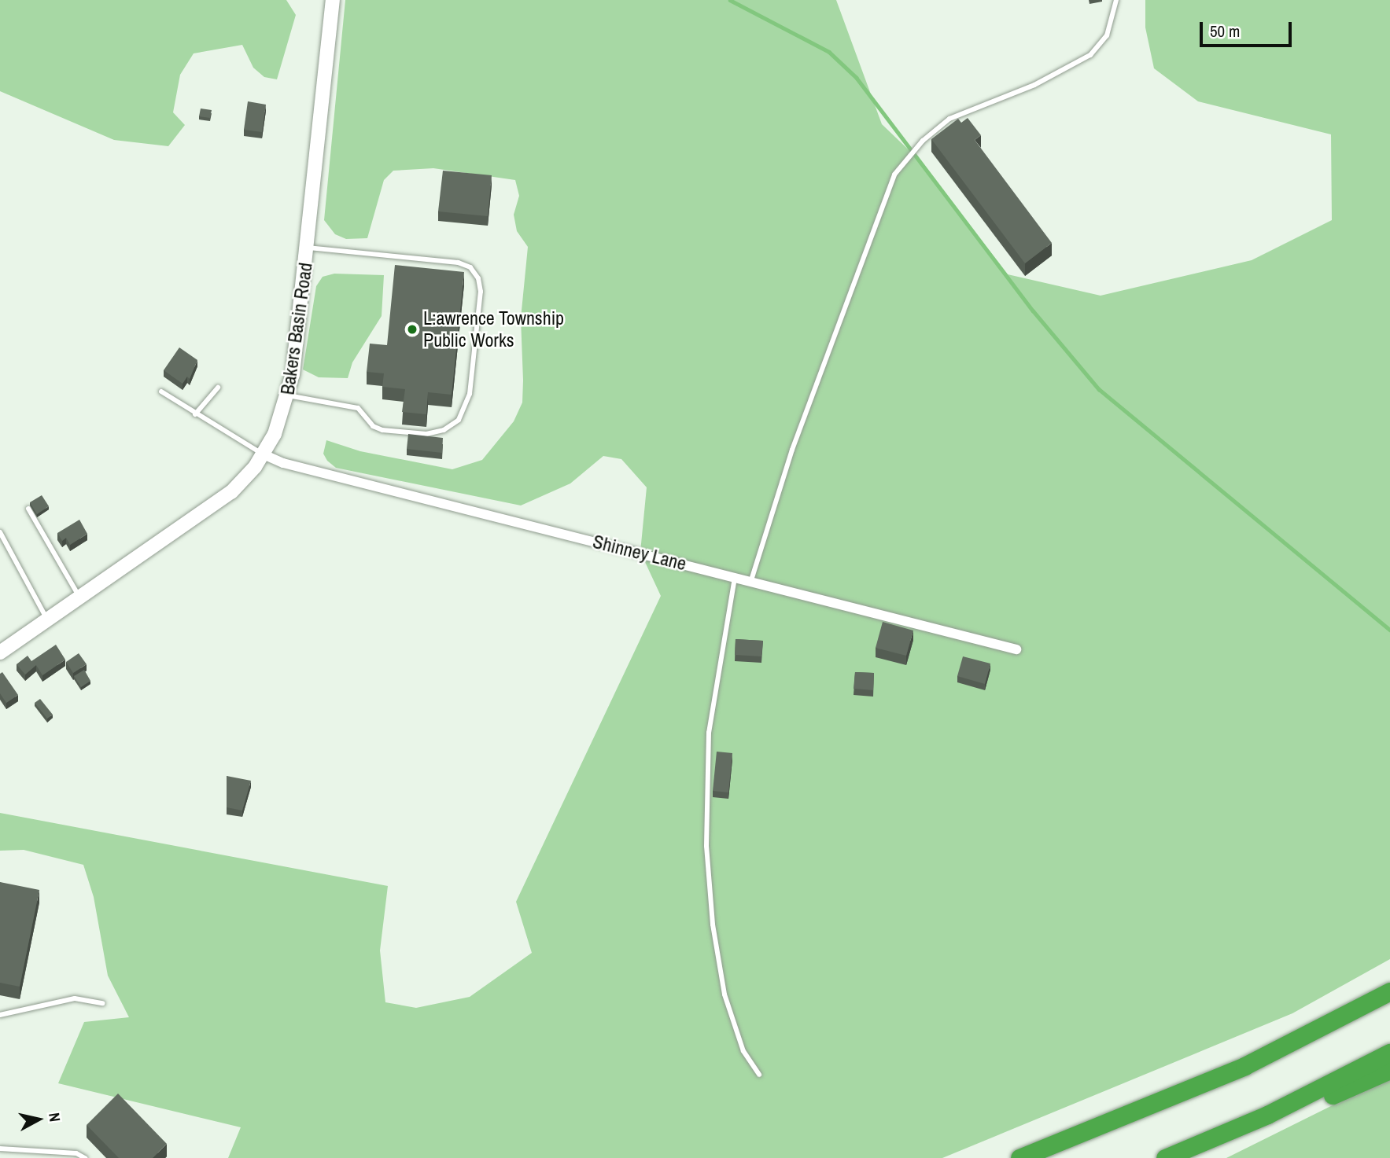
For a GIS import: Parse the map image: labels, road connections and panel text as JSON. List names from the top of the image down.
{
  "streets": {
    "main road": ["Bakers Basin Road"],
    "street": ["Shinney Lane"]
  },
  "crossings": [
    ["Bakers Basin Road", "Shinney Lane"]
  ],
  "places": ["L:awrence Township Public Works"],
  "scale_bar": "50 m",
  "north": "right"
}
